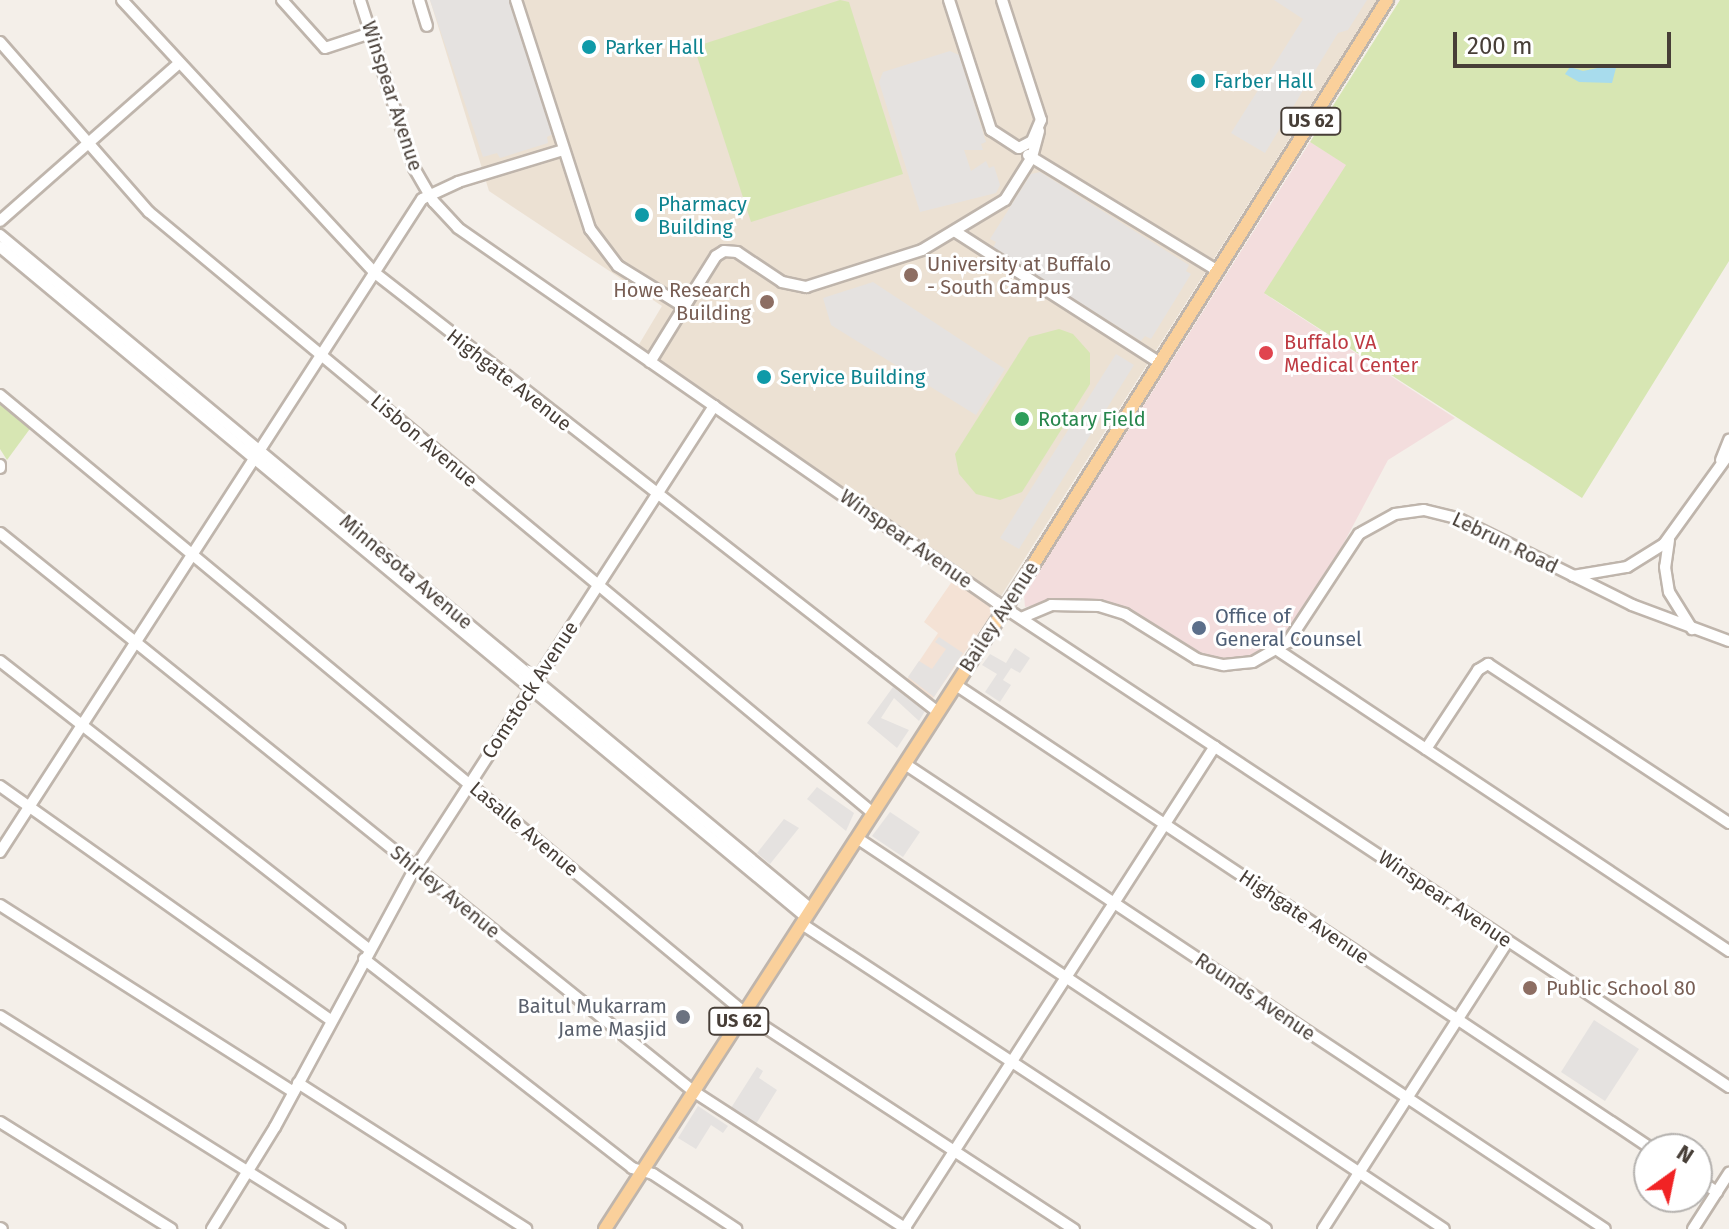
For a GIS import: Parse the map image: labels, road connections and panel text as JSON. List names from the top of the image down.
{
  "streets": {
    "main road": ["US 62", "Bailey Avenue"],
    "street": [
      "Winspear Avenue",
      "Highgate Avenue",
      "Lisbon Avenue",
      "Lebrun Road",
      "Minnesota Avenue",
      "Comstock Avenue",
      "Lasalle Avenue",
      "Shirley Avenue",
      "Rounds Avenue"
    ]
  },
  "crossings": [
    ["Winspear Avenue", "Bailey Avenue"],
    ["Winspear Avenue", "Comstock Avenue"],
    ["Highgate Avenue", "Bailey Avenue"],
    ["Highgate Avenue", "Comstock Avenue"],
    ["Lisbon Avenue", "Bailey Avenue"],
    ["Lisbon Avenue", "Comstock Avenue"],
    ["Minnesota Avenue", "Bailey Avenue"],
    ["Minnesota Avenue", "Comstock Avenue"],
    ["Bailey Avenue", "Lasalle Avenue"],
    ["Bailey Avenue", "Shirley Avenue"],
    ["Bailey Avenue", "Rounds Avenue"],
    ["Comstock Avenue", "Lasalle Avenue"],
    ["Comstock Avenue", "Shirley Avenue"]
  ],
  "places": [
    "Parker Hall",
    "Farber Hall",
    "Pharmacy Building",
    "University at Buffalo - South Campus",
    "Howe Research Building",
    "Buffalo VA Medical Center",
    "Service Building",
    "Rotary Field",
    "Office of General Counsel",
    "Public School 80",
    "Baitul Mukarram Jame Masjid"
  ],
  "scale_bar": "200 m",
  "north": "top right"
}
